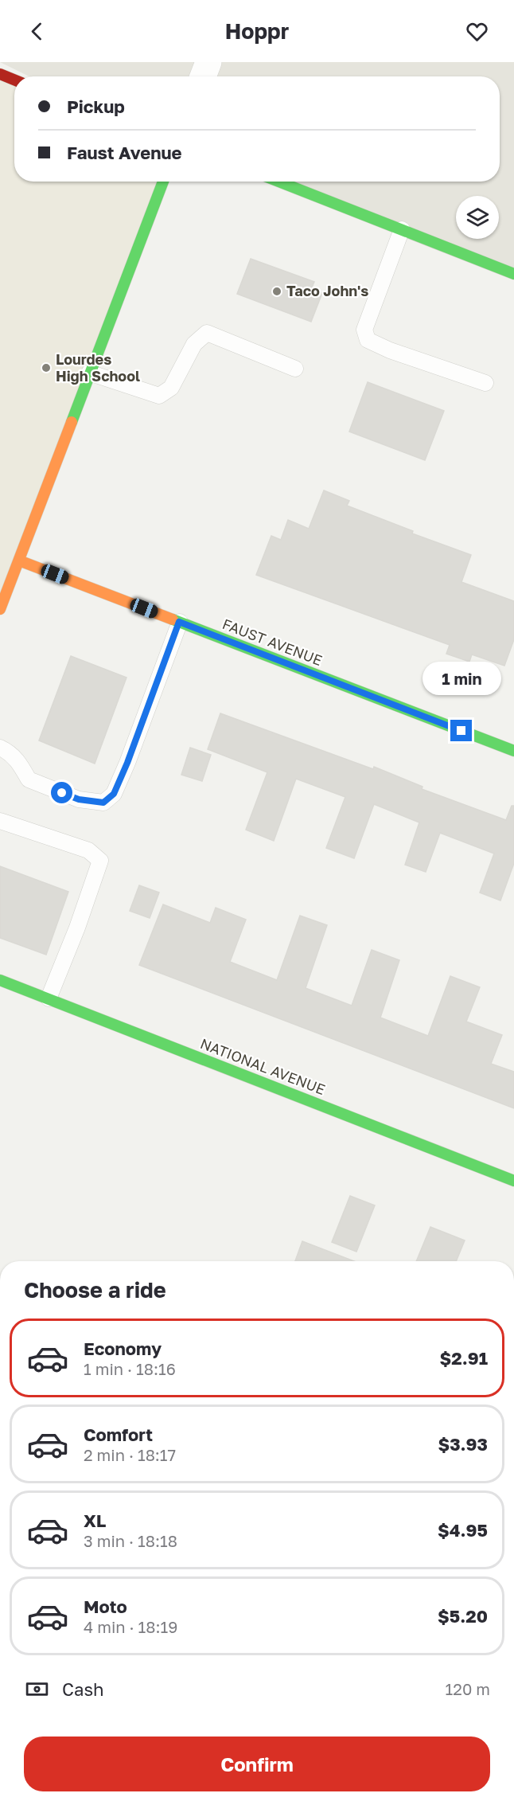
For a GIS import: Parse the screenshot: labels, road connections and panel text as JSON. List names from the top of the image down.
{
  "streets": {
    "street": ["FAUST AVENUE", "NATIONAL AVENUE"]
  },
  "places": ["Taco John's", "Lourdes High School"],
  "page": {
    "header": "Hoppr",
    "banner": ["Pickup", "Faust Avenue"],
    "bubble": "1 min",
    "heading": "Choose a ride",
    "list": [
      {
        "name": "Economy",
        "note": "1 min · 18:16",
        "value": "$2.91"
      },
      {
        "name": "Comfort",
        "note": "2 min · 18:17",
        "value": "$3.93"
      },
      {
        "name": "XL",
        "note": "3 min · 18:18",
        "value": "$4.95"
      },
      {
        "name": "Moto",
        "note": "4 min · 18:19",
        "value": "$5.20"
      }
    ],
    "pay": ["Cash", "120 m"],
    "buttons": "Confirm"
  }
}
